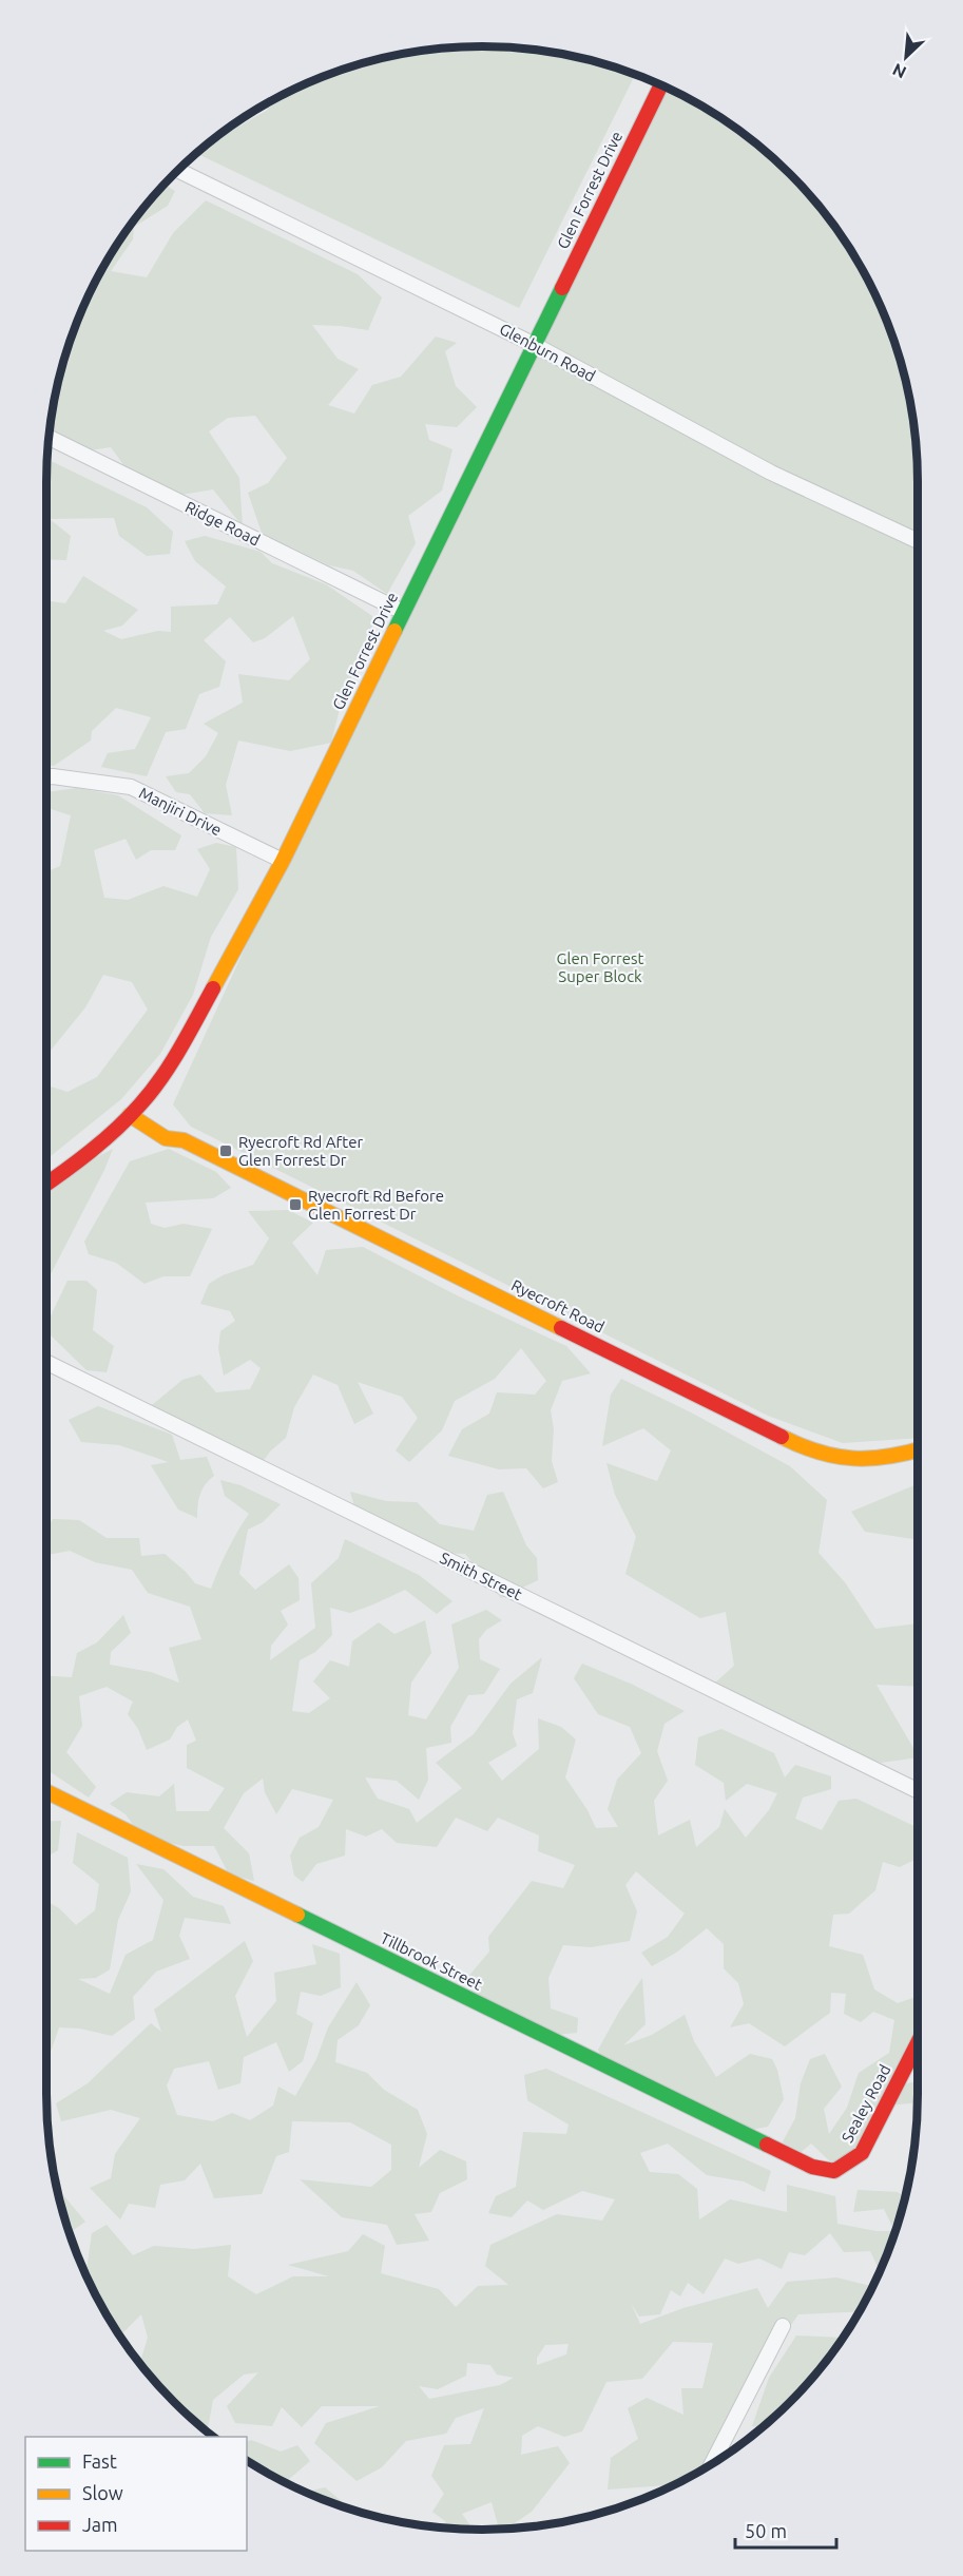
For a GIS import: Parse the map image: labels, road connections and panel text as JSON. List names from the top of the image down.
{
  "streets": {
    "street": [
      "Glen Forrest Drive",
      "Glenburn Road",
      "Ridge Road",
      "Manjiri Drive",
      "Ryecroft Road",
      "Smith Street",
      "Tillbrook Street",
      "Sealey Road"
    ]
  },
  "crossings": [
    ["Glen Forrest Drive", "Glenburn Road"],
    ["Glen Forrest Drive", "Ridge Road"],
    ["Glen Forrest Drive", "Manjiri Drive"],
    ["Glen Forrest Drive", "Ryecroft Road"],
    ["Tillbrook Street", "Sealey Road"]
  ],
  "parks": ["Glen Forrest Super Block"],
  "places": {
    "transit": ["Ryecroft Rd After Glen Forrest Dr", "Ryecroft Rd Before Glen Forrest Dr"]
  },
  "legend": ["Fast", "Slow", "Jam"],
  "scale_bar": "50 m",
  "north": "bottom left"
}
